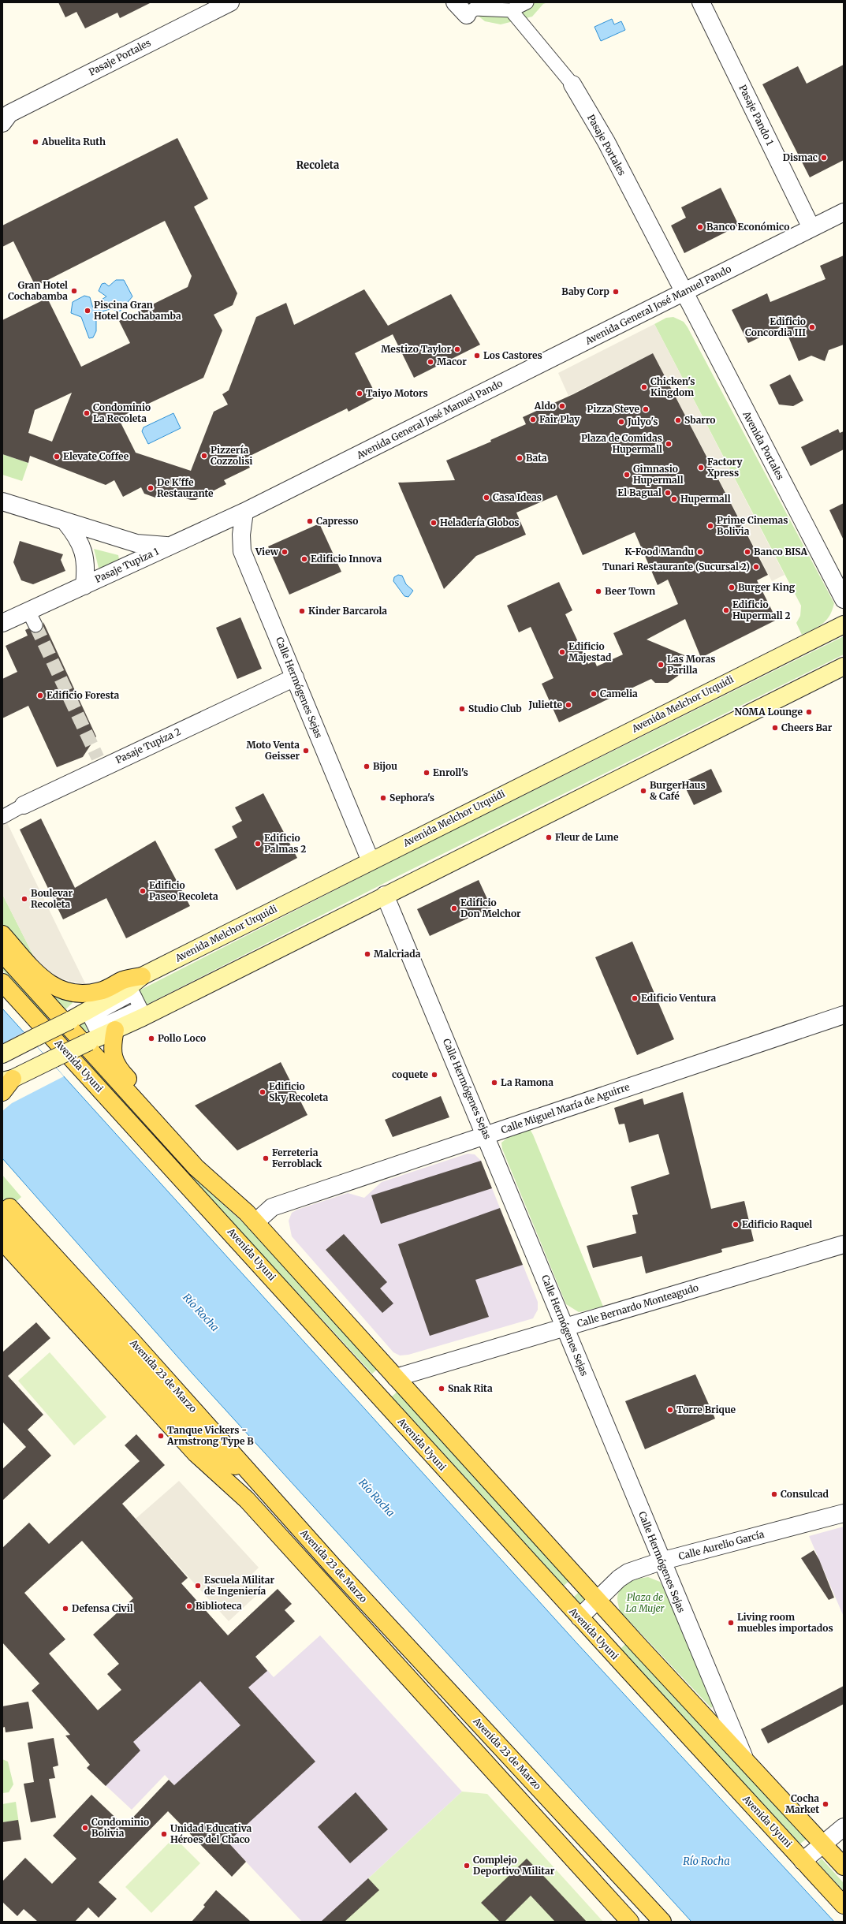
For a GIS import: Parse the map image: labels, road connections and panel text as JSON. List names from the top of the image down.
{
  "streets": {
    "main road": ["Avenida Melchor Urquidi", "Avenida Uyuni", "Avenida 23 de Marzo"],
    "street": [
      "Pasaje Portales",
      "Pasaje Pando 1",
      "Avenida General José Manuel Pando",
      "Avenida Portales",
      "Pasaje Tupiza 1",
      "Calle Hermógenes Sejas",
      "Pasaje Tupiza 2",
      "Calle Miguel María de Aguirre",
      "Calle Bernardo Monteagudo",
      "Calle Aurelio García"
    ]
  },
  "crossings": [
    ["Pasaje Portales", "Avenida General José Manuel Pando"],
    ["Pasaje Portales", "Avenida Portales"],
    ["Pasaje Pando 1", "Avenida General José Manuel Pando"],
    ["Avenida General José Manuel Pando", "Avenida Portales"],
    ["Avenida General José Manuel Pando", "Pasaje Tupiza 1"],
    ["Avenida General José Manuel Pando", "Calle Hermógenes Sejas"],
    ["Calle Hermógenes Sejas", "Avenida Melchor Urquidi"],
    ["Calle Hermógenes Sejas", "Pasaje Tupiza 2"],
    ["Calle Hermógenes Sejas", "Avenida Uyuni"],
    ["Calle Hermógenes Sejas", "Calle Miguel María de Aguirre"],
    ["Calle Hermógenes Sejas", "Calle Bernardo Monteagudo"],
    ["Calle Hermógenes Sejas", "Calle Aurelio García"],
    ["Avenida Uyuni", "Calle Miguel María de Aguirre"],
    ["Avenida Uyuni", "Calle Bernardo Monteagudo"],
    ["Avenida Uyuni", "Calle Aurelio García"]
  ],
  "districts": ["Recoleta"],
  "water": ["Río Rocha"],
  "parks": ["Plaza de La Mujer"],
  "places": [
    "Abuelita Ruth",
    "Dismac",
    "Banco Económico",
    "Gran Hotel Cochabamba",
    "Baby Corp",
    "Piscina Gran Hotel Cochabamba",
    "Edificio Concordia III",
    "Mestizo Taylor",
    "Los Castores",
    "Macor",
    "Chicken's Kingdom",
    "Taiyo Motors",
    "Aldo",
    "Pizza Steve",
    "Condominio La Recoleta",
    "Fair Play",
    "Sbarro",
    "Julyo's",
    "Plaza de Comidas Hupermall",
    "Pizzería Cozzolisi",
    "Elevate Coffee",
    "Bata",
    "Factory Xpress",
    "Gimnasio Hupermall",
    "De K'ffe Restaurante",
    "El Bagual",
    "Casa Ideas",
    "Hupermall",
    "Capresso",
    "Heladería Globos",
    "Prime Cinemas Bolivia",
    "View",
    "K-Food Mandu",
    "Banco BISA",
    "Edificio Innova",
    "Tunari Restaurante (Sucursal 2)",
    "Burger King",
    "Beer Town",
    "Edificio Hupermall 2",
    "Kinder Barcarola",
    "Edificio Majestad",
    "Las Moras Parilla",
    "Camelia",
    "Edificio Foresta",
    "Juliette",
    "Studio Club",
    "NOMA Lounge",
    "Cheers Bar",
    "Moto Venta Geisser",
    "Bijou",
    "Enroll's",
    "BurgerHaus & Café",
    "Sephora's",
    "Fleur de Lune",
    "Edificio Palmas 2",
    "Edificio Paseo Recoleta",
    "Boulevar Recoleta",
    "Edificio Don Melchor",
    "Malcriada",
    "Edificio Ventura",
    "Pollo Loco",
    "coquete",
    "La Ramona",
    "Edificio Sky Recoleta",
    "Ferreteria Ferroblack",
    "Edificio Raquel",
    "Snak Rita",
    "Torre Brique",
    "Tanque Vickers - Armstrong Type B",
    "Consulcad",
    "Escuela Militar de Ingeniería",
    "Biblioteca",
    "Defensa Civil",
    "Living room muebles importados",
    "Cocha Market",
    "Condominio Bolivia",
    "Unidad Educativa Héroes del Chaco",
    "Complejo Deportivo Militar"
  ]
}
